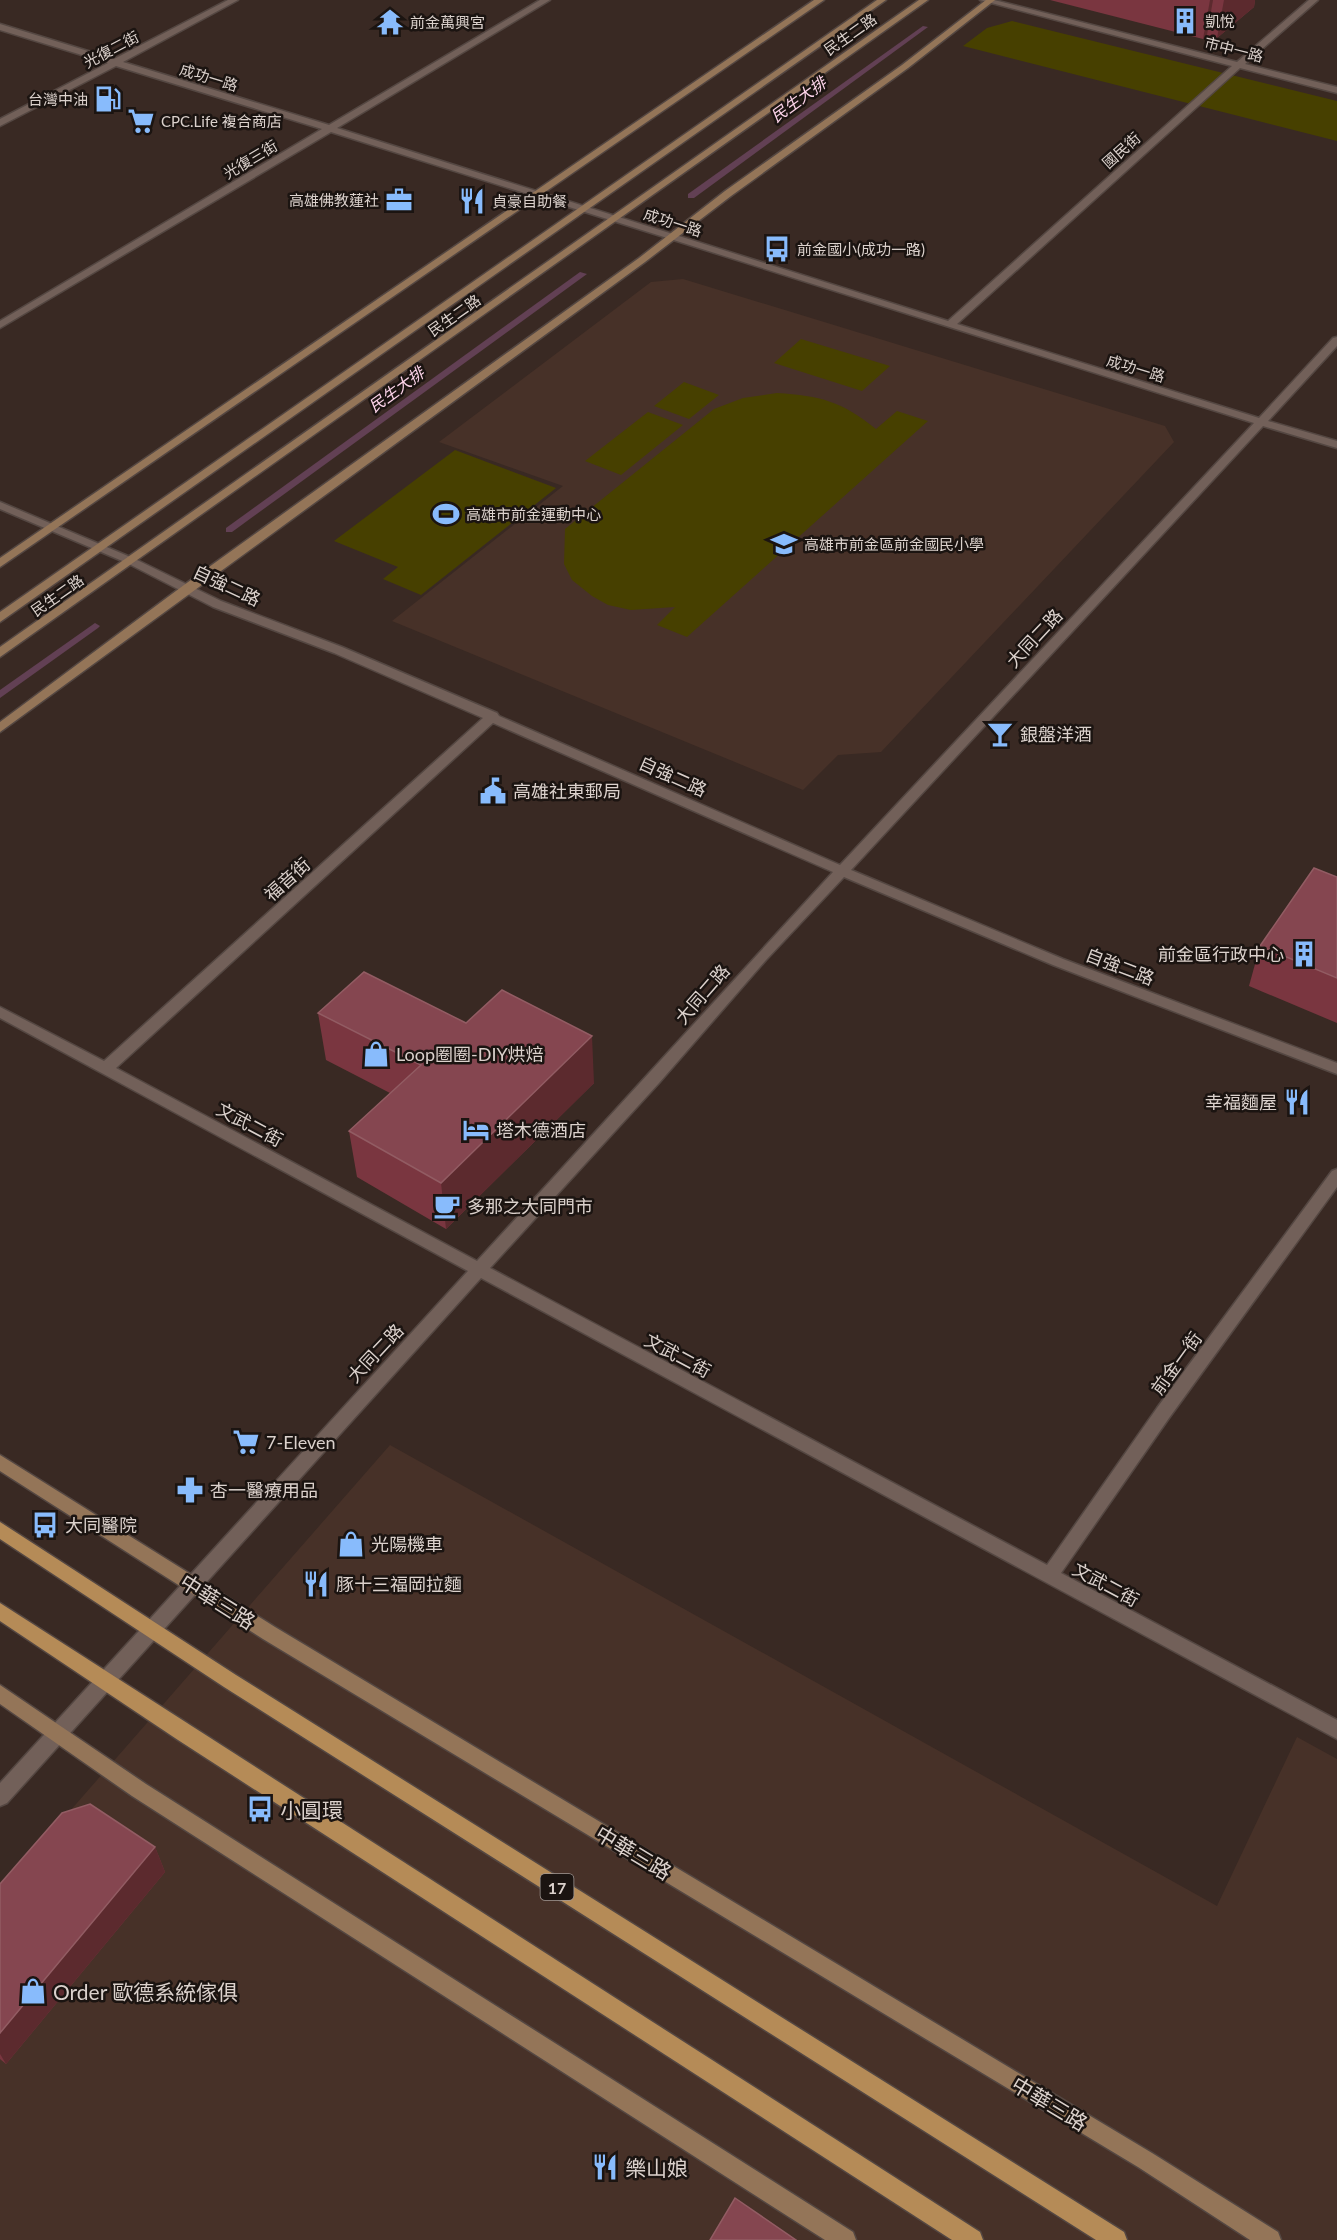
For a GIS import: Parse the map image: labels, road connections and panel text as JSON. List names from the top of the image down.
{
  "streets": {
    "main road": ["民生二路", "中華三路", "17"],
    "street": [
      "光復二街",
      "市中一路",
      "成功一路",
      "國民街",
      "光復三街",
      "自強二路",
      "大同二路",
      "福音街",
      "文武二街",
      "前金一街"
    ]
  },
  "crossings": [
    ["民生二路", "成功一路"],
    ["民生二路", "自強二路"],
    ["光復二街", "成功一路"],
    ["市中一路", "國民街"],
    ["成功一路", "國民街"],
    ["成功一路", "光復三街"],
    ["成功一路", "大同二路"],
    ["自強二路", "大同二路"],
    ["自強二路", "福音街"],
    ["大同二路", "文武二街"],
    ["大同二路", "中華三路"],
    ["大同二路", "17"],
    ["福音街", "文武二街"],
    ["文武二街", "前金一街"]
  ],
  "water": ["民生大排"],
  "places": {
    "building": ["凱悅", "前金區行政中心"],
    "temple": ["前金萬興宮"],
    "fuel station": ["台灣中油"],
    "supermarket": ["CPC.Life 複合商店", "7-Eleven"],
    "office": ["高雄佛教蓮社"],
    "restaurant": [
      "貞豪自助餐",
      "幸福麵屋",
      "豚十三福岡拉麵",
      "樂山娘"
    ],
    "bus stop": ["前金國小(成功一路)", "大同醫院", "小圓環"],
    "sports": ["高雄市前金運動中心"],
    "school or university": ["高雄市前金區前金國民小學"],
    "bar": ["銀盤洋酒"],
    "public building": ["高雄社東郵局"],
    "shop": ["Loop圈圈-DIY烘焙", "光陽機車", "Order 歐德系統傢俱"],
    "hotel": ["塔木德酒店"],
    "cafe": ["多那之大同門市"],
    "pharmacy": ["杏一醫療用品"]
  }
}
